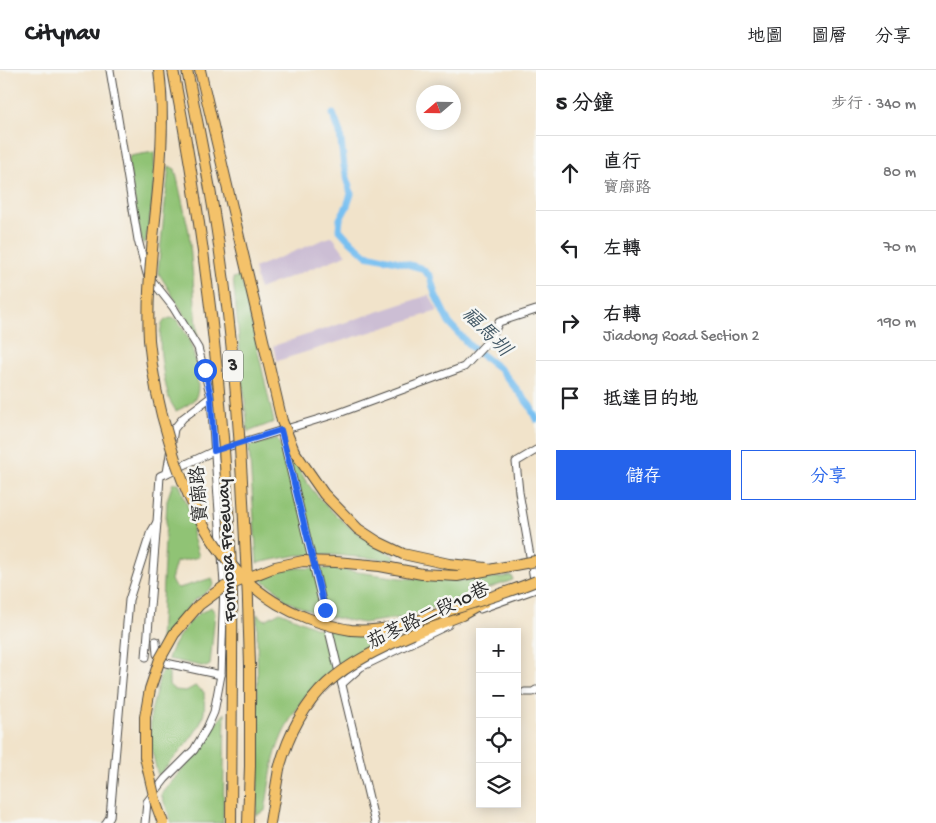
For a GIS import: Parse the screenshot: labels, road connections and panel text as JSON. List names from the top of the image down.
{
  "streets": {
    "highway": ["3", "Formosa Freeway"],
    "street": ["寶廍路", "茄苳路二段10巷"]
  },
  "water": ["福馬圳"],
  "north": "left",
  "page": {
    "header": "Citynav",
    "nav": ["地圖", "圖層", "分享"],
    "heading": ["5 分鐘", "步行 · 340 m"],
    "list": [
      ["直行", "寶廍路", "80 m"],
      ["左轉", "70 m"],
      ["右轉", "Jiadong Road Section 2", "190 m"],
      "抵達目的地"
    ],
    "buttons": ["儲存", "分享"],
    "map_buttons": ["+", "−"]
  }
}
